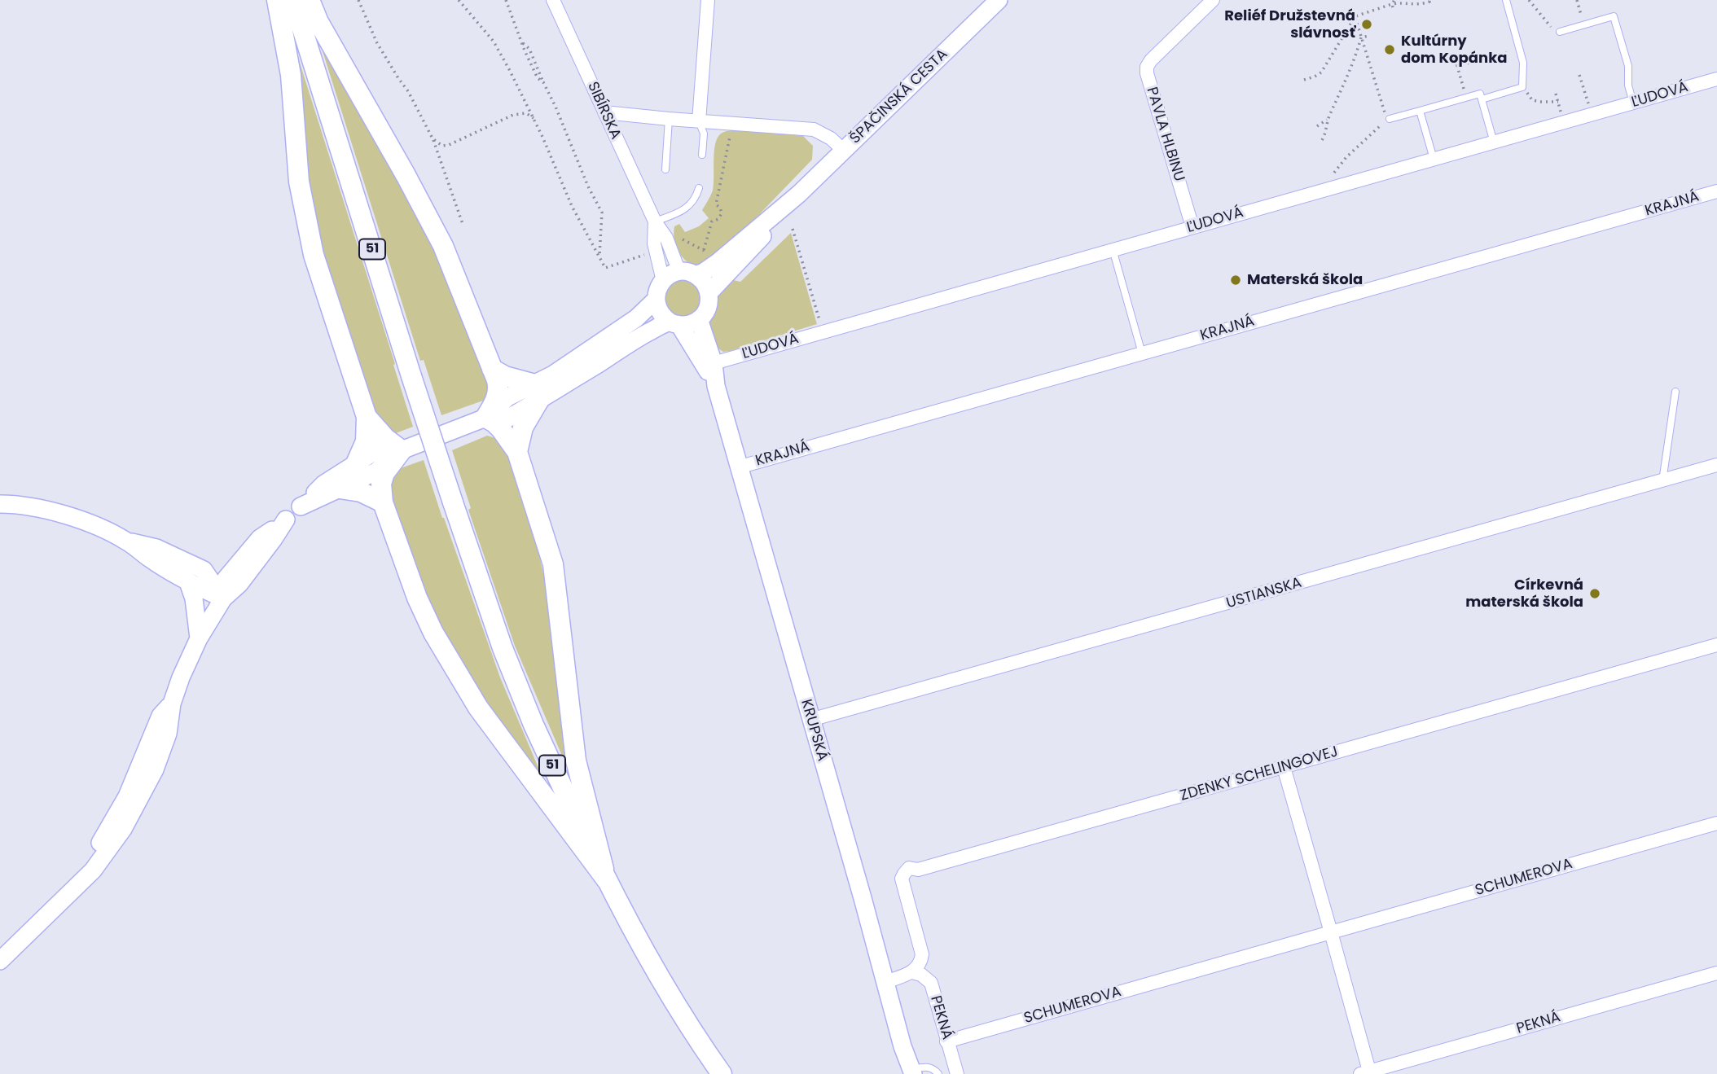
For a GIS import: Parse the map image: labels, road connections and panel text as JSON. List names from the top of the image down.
{
  "streets": {
    "main road": ["ŠPAČINSKÁ CESTA", "51", "KRUPSKÁ"],
    "street": [
      "ĽUDOVÁ",
      "SIBÍRSKA",
      "PAVLA HLBINU",
      "KRAJNÁ",
      "USTIANSKA",
      "ZDENKY SCHELINGOVEJ",
      "SCHUMEROVA",
      "PEKNÁ"
    ]
  },
  "crossings": [
    ["ĽUDOVÁ", "PAVLA HLBINU"],
    ["ĽUDOVÁ", "KRUPSKÁ"],
    ["ŠPAČINSKÁ CESTA", "SIBÍRSKA"],
    ["ŠPAČINSKÁ CESTA", "KRUPSKÁ"],
    ["SIBÍRSKA", "KRUPSKÁ"],
    ["KRAJNÁ", "KRUPSKÁ"],
    ["USTIANSKA", "KRUPSKÁ"],
    ["ZDENKY SCHELINGOVEJ", "PEKNÁ"],
    ["SCHUMEROVA", "PEKNÁ"]
  ],
  "places": [
    "Reliéf Družstevná slávnosť",
    "Kultúrny dom Kopánka",
    "Materská škola",
    "Církevná materská škola"
  ]
}
